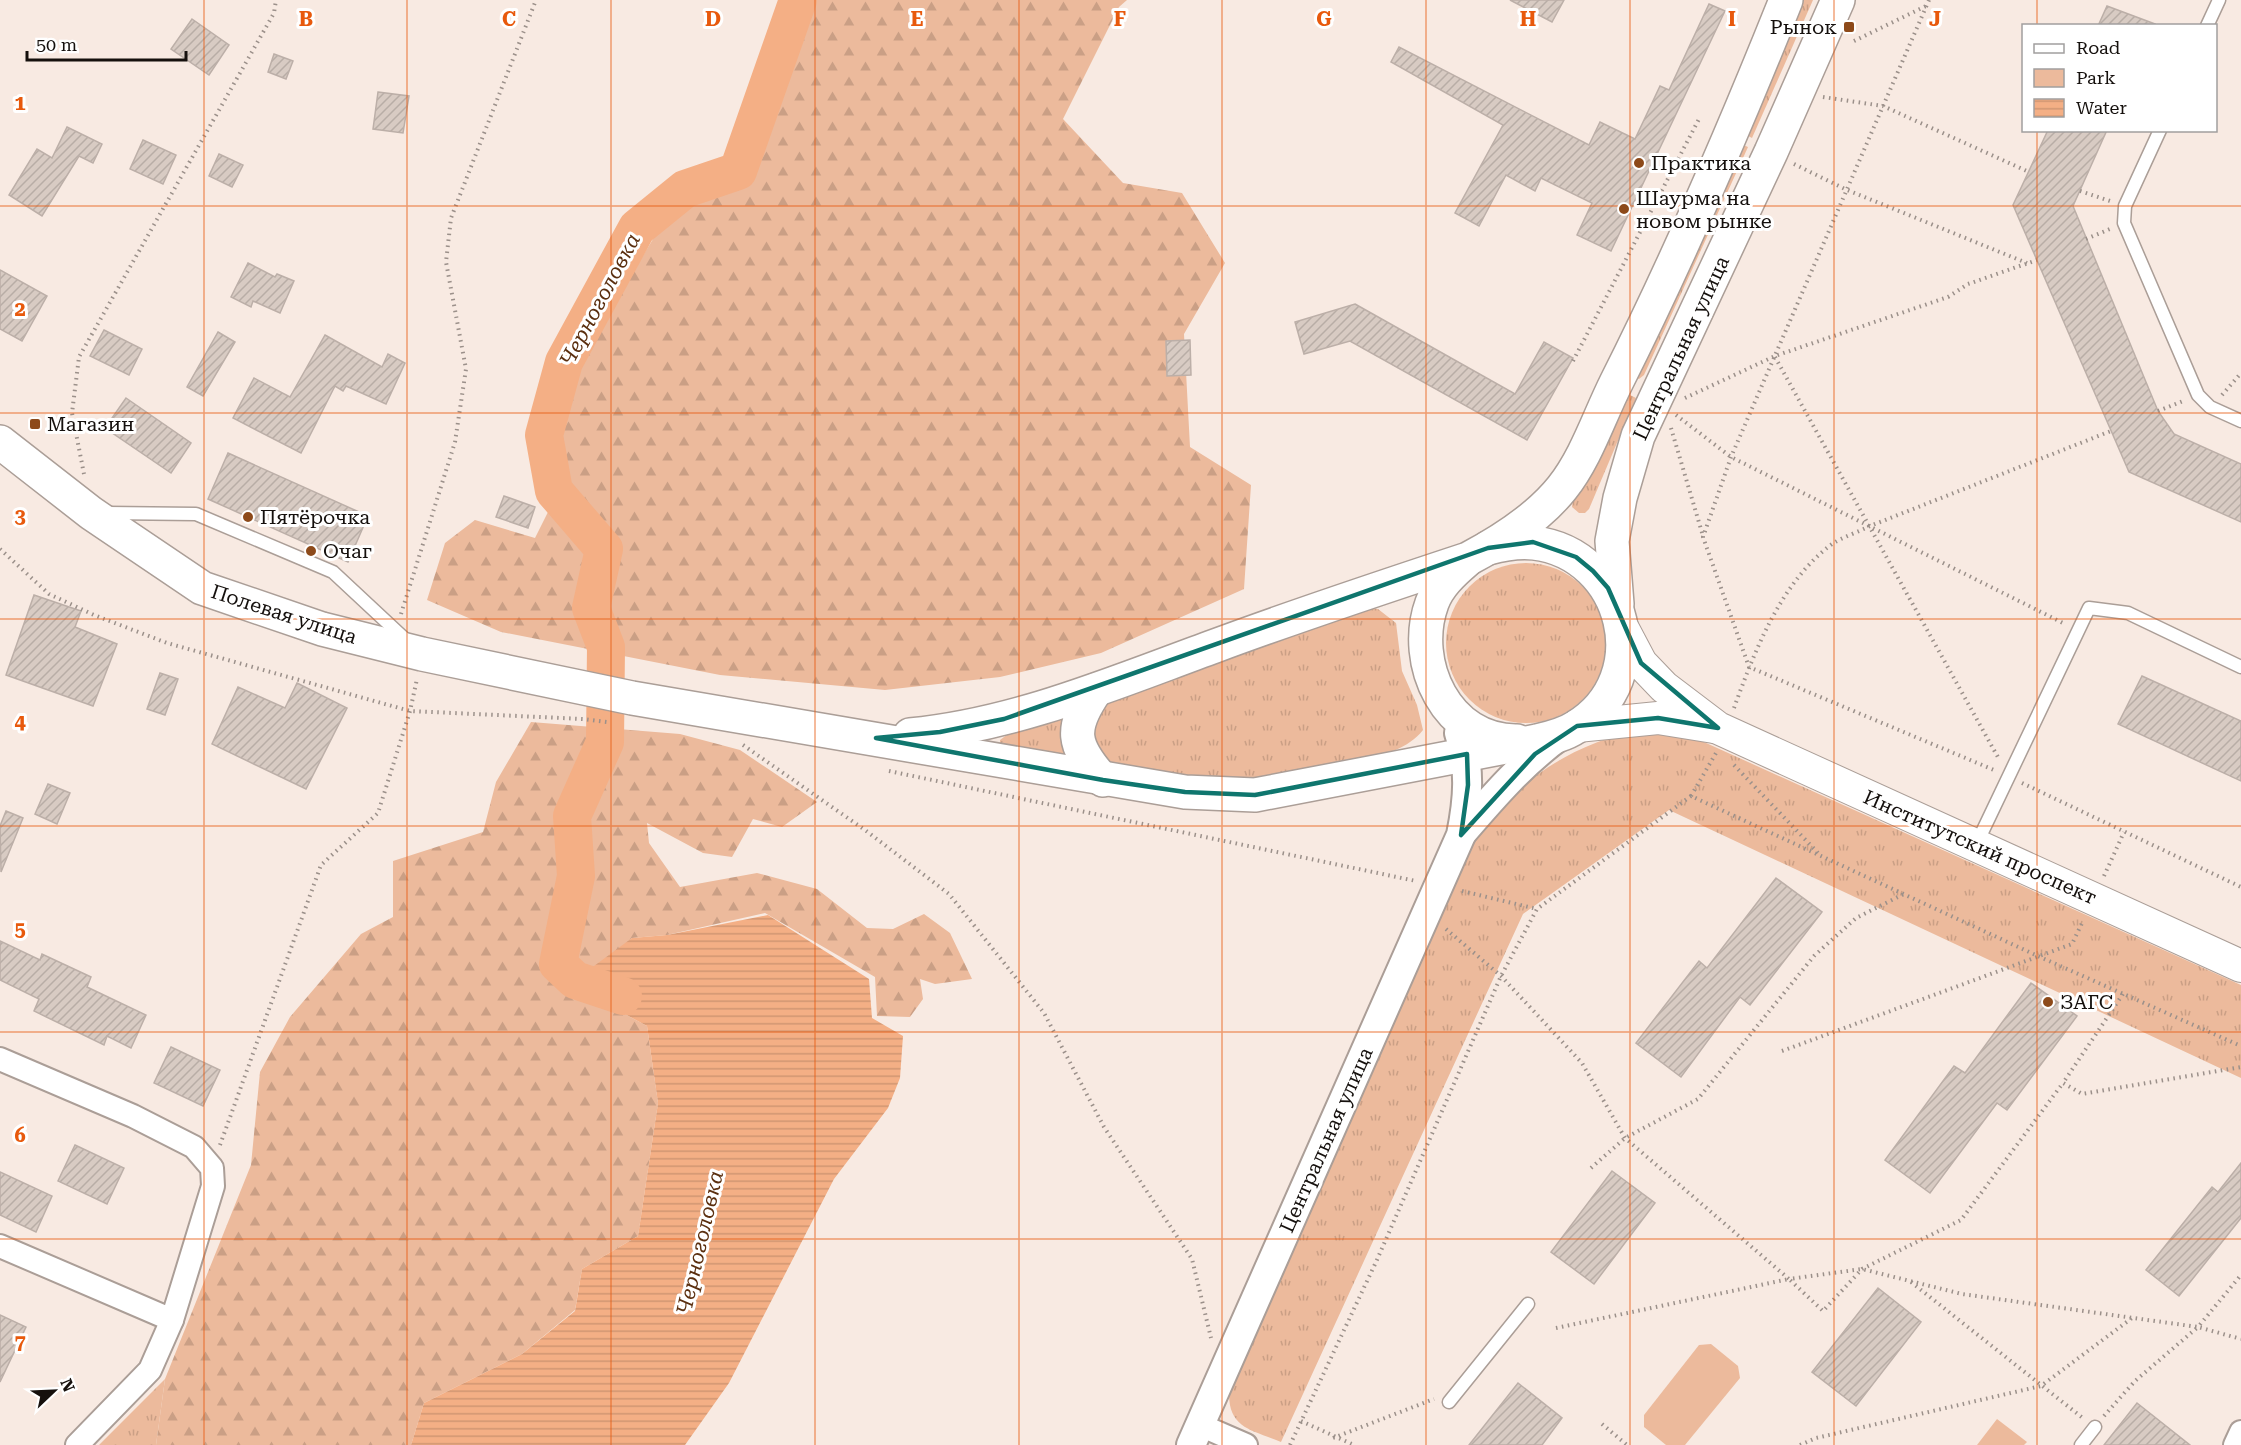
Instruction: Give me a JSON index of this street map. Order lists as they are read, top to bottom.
{
  "streets": {
    "main road": ["Центральная улица", "Полевая улица", "Институтский проспект"]
  },
  "water": ["Черноголовка"],
  "places": {
    "transit": ["Рынок", "Магазин"],
    "other": [
      "Практика",
      "Шаурма на новом рынке",
      "Пятёрочка",
      "Очаг",
      "ЗАГС"
    ]
  },
  "legend": ["Road", "Park", "Water"],
  "scale_bar": "50 m",
  "north": "top right",
  "grid": {
    "columns": [
      "B",
      "C",
      "D",
      "E",
      "F",
      "G",
      "H",
      "I",
      "J"
    ],
    "rows": [
      "1",
      "2",
      "3",
      "4",
      "5",
      "6",
      "7"
    ]
  }
}
